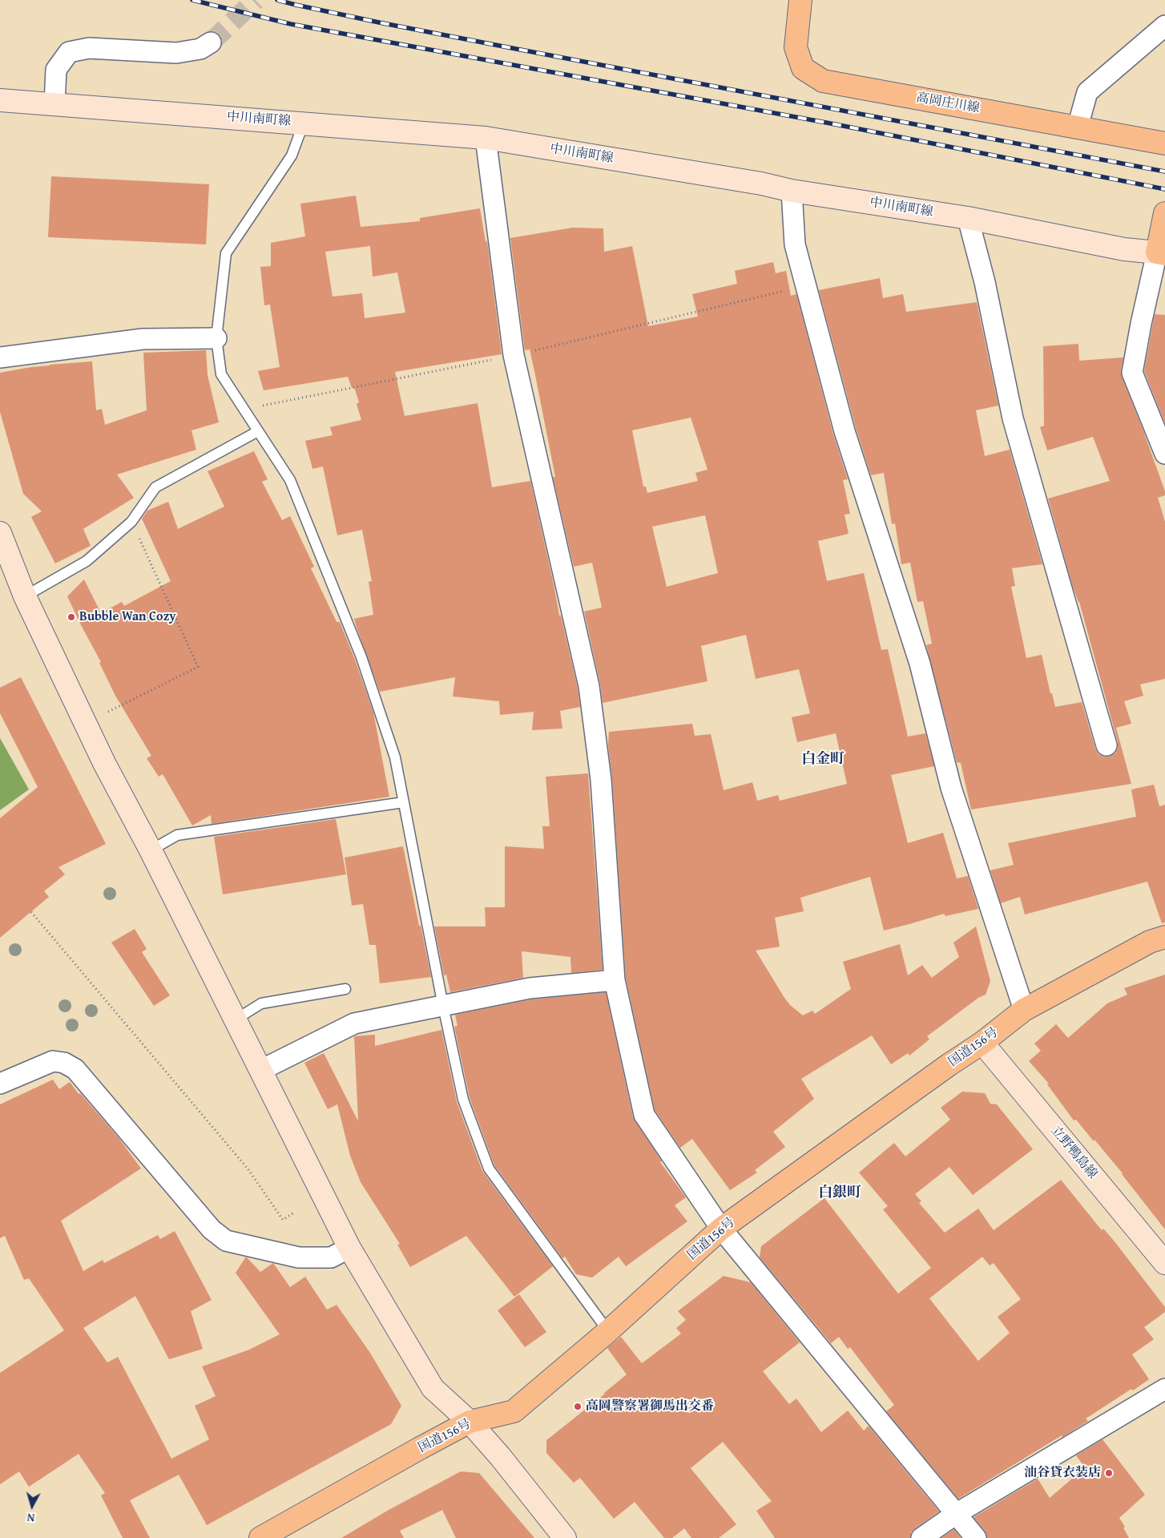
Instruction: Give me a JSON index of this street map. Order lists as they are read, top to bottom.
{
  "streets": {
    "main road": [
      "高岡庄川線",
      "中川南町線",
      "国道156号",
      "立野鴨島線"
    ]
  },
  "crossings": [
    ["国道156号", "立野鴨島線"]
  ],
  "districts": ["白金町", "白銀町"],
  "places": ["Bubble Wan Cozy", "高岡警察署御馬出交番", "油谷貸衣装店"],
  "north": "bottom"
}
